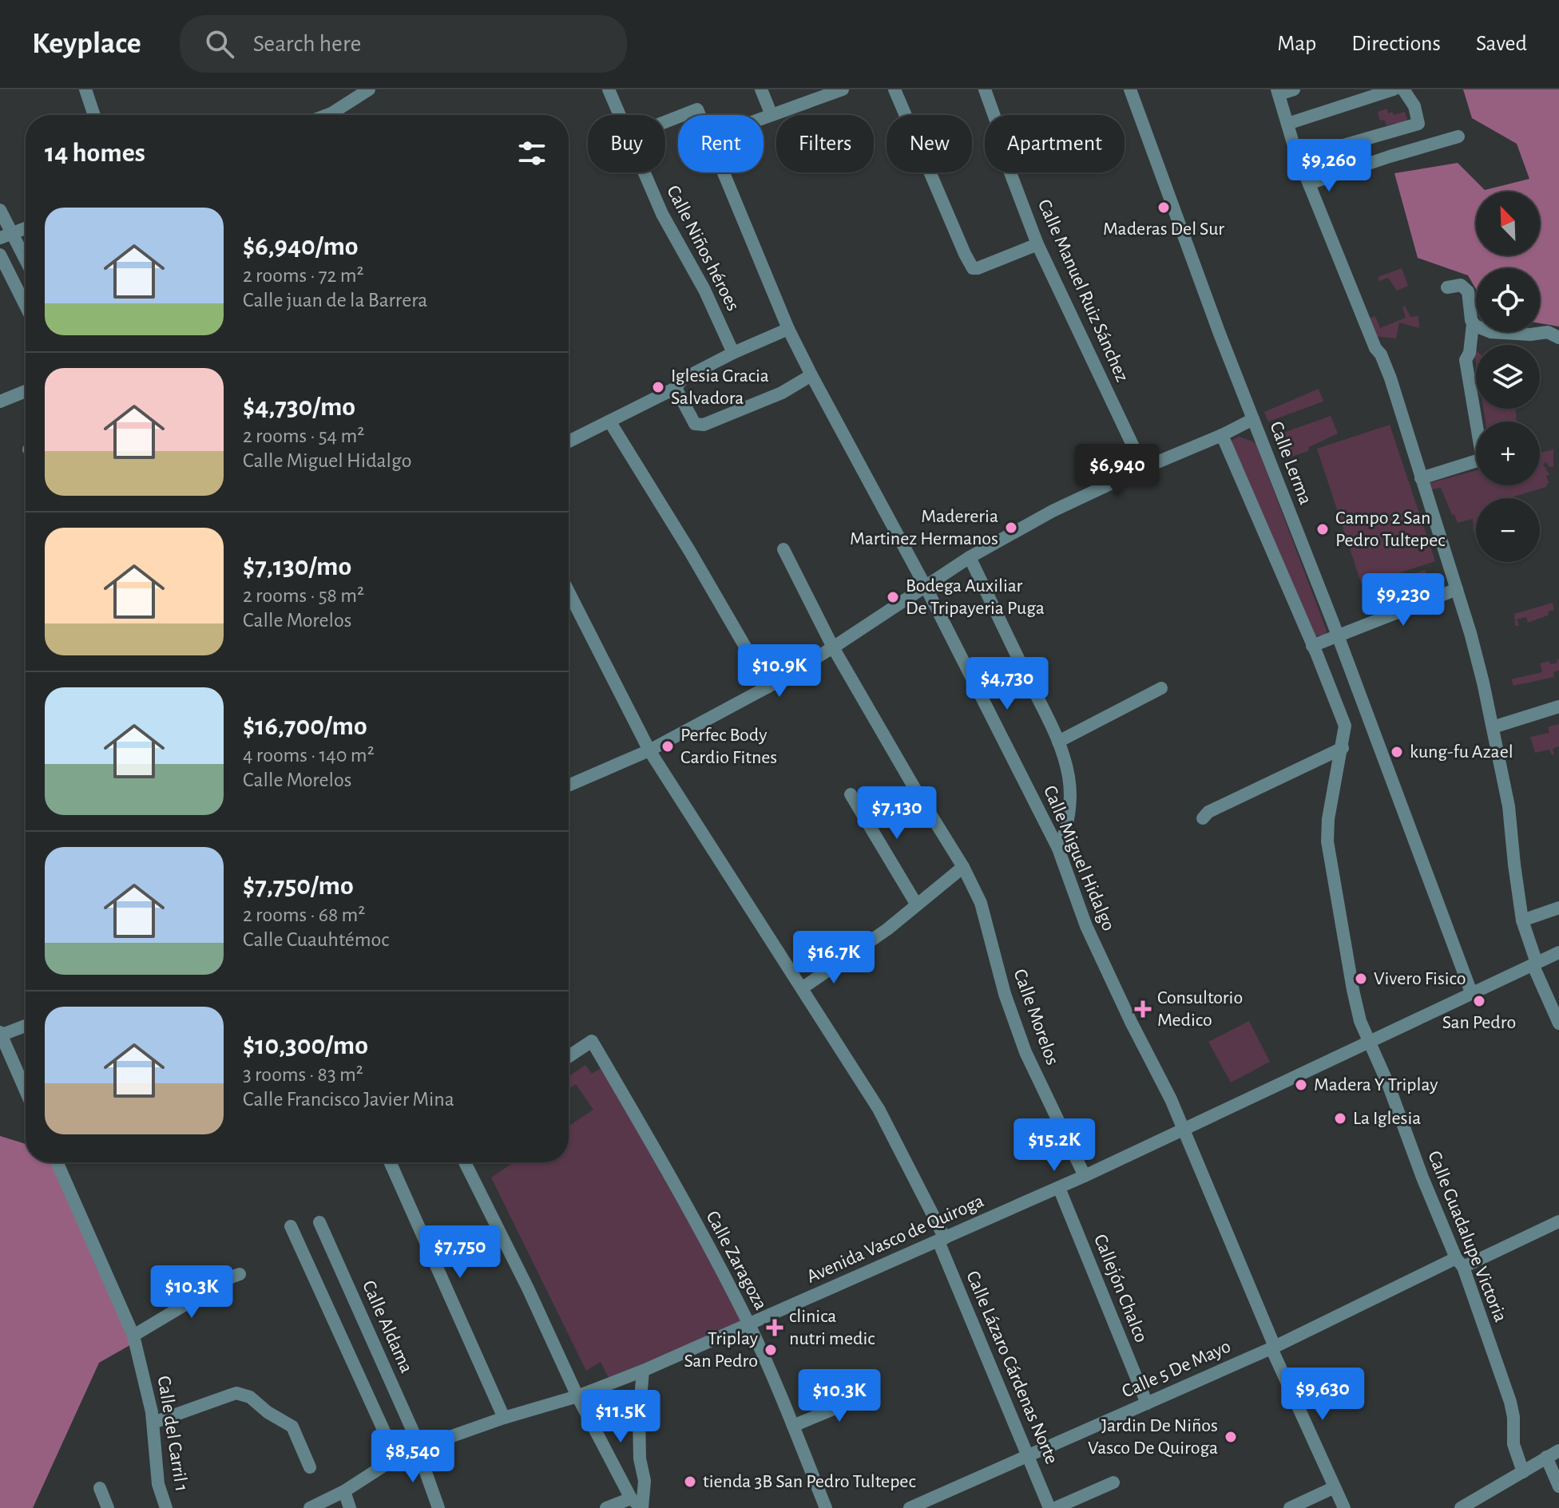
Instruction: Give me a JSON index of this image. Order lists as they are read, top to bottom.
{
  "streets": {
    "street": [
      "Calle Niños héroes",
      "Calle Manuel Ruiz Sánchez",
      "Calle Lerma",
      "Calle Miguel Hidalgo",
      "Calle Morelos",
      "Calle Guadalupe Victoria",
      "Avenida Vasco de Quiroga",
      "Calle Zaragoza",
      "Callejón Chalco",
      "Calle Aldama",
      "Calle Lázaro Cárdenas Norte",
      "Calle 5 De Mayo",
      "Calle del Carril 1"
    ]
  },
  "crossings": [
    ["Calle Lerma", "Avenida Vasco de Quiroga"],
    ["Calle Miguel Hidalgo", "Avenida Vasco de Quiroga"],
    ["Calle Miguel Hidalgo", "Calle 5 De Mayo"],
    ["Calle Morelos", "Avenida Vasco de Quiroga"],
    ["Calle Guadalupe Victoria", "Avenida Vasco de Quiroga"],
    ["Calle Guadalupe Victoria", "Calle 5 De Mayo"],
    ["Avenida Vasco de Quiroga", "Calle Zaragoza"],
    ["Avenida Vasco de Quiroga", "Callejón Chalco"],
    ["Avenida Vasco de Quiroga", "Calle Aldama"],
    ["Avenida Vasco de Quiroga", "Calle Lázaro Cárdenas Norte"],
    ["Callejón Chalco", "Calle 5 De Mayo"],
    ["Calle Lázaro Cárdenas Norte", "Calle 5 De Mayo"]
  ],
  "places": {
    "other": [
      "Maderas Del Sur",
      "Iglesia Gracia Salvadora",
      "Madereria Martinez Hermanos",
      "Campo 2 San Pedro Tultepec",
      "Bodega Auxiliar De Tripayeria Puga",
      "Perfec Body Cardio Fitnes",
      "kung-fu Azael",
      "Vivero Fisico",
      "San Pedro",
      "Madera Y Triplay",
      "La Iglesia",
      "Triplay San Pedro",
      "Jardin De Niños Vasco De Quiroga",
      "tienda 3B San Pedro Tultepec"
    ],
    "health": ["Consultorio Medico", "clinica nutri medic"]
  },
  "north": "top left",
  "page": {
    "header": "Keyplace",
    "search": "Search here",
    "nav": ["Map", "Directions", "Saved"],
    "chip": [
      "Buy",
      "Rent",
      "Filters",
      "New",
      "Apartment"
    ],
    "heading": "14 homes",
    "price": [
      "$9,260",
      "$6,940",
      "$9,230",
      "$10.9K",
      "$4,730",
      "$7,130",
      "$16.7K",
      "$15.2K",
      "$7,750",
      "$10.3K",
      "$9,630",
      "$10.3K",
      "$11.5K",
      "$8,540"
    ],
    "map_buttons": ["+", "−"],
    "list": [
      {
        "name": "$6,940/mo",
        "note": "2 rooms · 72 m² · Calle juan de la Barrera"
      },
      {
        "name": "$4,730/mo",
        "note": "2 rooms · 54 m² · Calle Miguel Hidalgo"
      },
      {
        "name": "$7,130/mo",
        "note": "2 rooms · 58 m² · Calle Morelos"
      },
      {
        "name": "$16,700/mo",
        "note": "4 rooms · 140 m² · Calle Morelos"
      },
      {
        "name": "$7,750/mo",
        "note": "2 rooms · 68 m² · Calle Cuauhtémoc"
      },
      {
        "name": "$10,300/mo",
        "note": "3 rooms · 83 m² · Calle Francisco Javier Mina"
      }
    ]
  }
}
